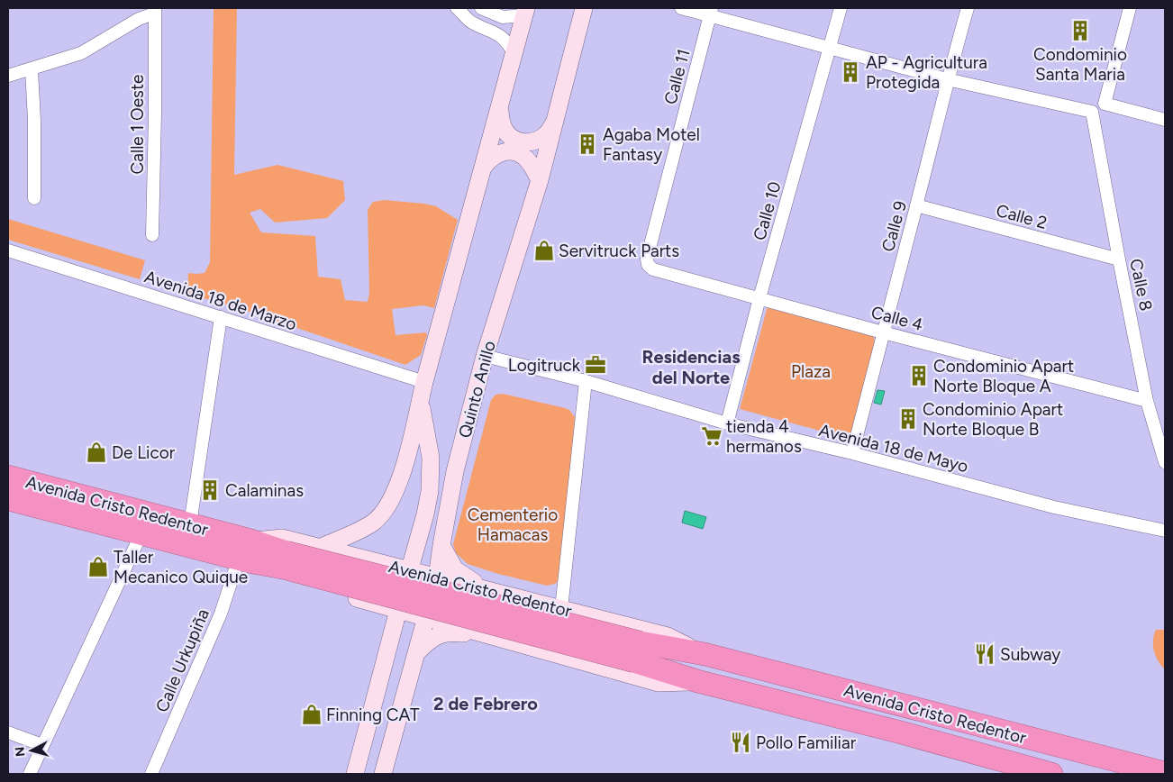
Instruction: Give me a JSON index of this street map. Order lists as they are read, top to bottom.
{
  "streets": {
    "highway": ["Avenida Cristo Redentor"],
    "main road": ["Quinto Anillo"],
    "street": [
      "Calle 11",
      "Calle 1 Oeste",
      "Calle 10",
      "Calle 2",
      "Calle 9",
      "Calle 8",
      "Avenida 18 de Marzo",
      "Calle 4",
      "Avenida 18 de Mayo",
      "Calle Urkupiña"
    ]
  },
  "crossings": [
    ["Calle 11", "Calle 4"],
    ["Calle 10", "Calle 4"],
    ["Calle 10", "Avenida 18 de Mayo"],
    ["Calle 2", "Calle 9"],
    ["Calle 2", "Calle 8"],
    ["Calle 9", "Calle 4"],
    ["Calle 9", "Avenida 18 de Mayo"],
    ["Calle 8", "Calle 4"],
    ["Quinto Anillo", "Avenida 18 de Mayo"],
    ["Quinto Anillo", "Avenida Cristo Redentor"],
    ["Avenida Cristo Redentor", "Calle Urkupiña"]
  ],
  "districts": ["Residencias del Norte", "2 de Febrero"],
  "parks": ["Plaza", "Cementerio Hamacas"],
  "places": {
    "building": [
      "Condominio Santa Maria",
      "AP - Agricultura Protegida",
      "Agaba Motel Fantasy",
      "Condominio Apart Norte Bloque A",
      "Condominio Apart Norte Bloque B",
      "Calaminas"
    ],
    "shop": [
      "Servitruck Parts",
      "De Licor",
      "Taller Mecanico Quique",
      "Finning CAT"
    ],
    "office": ["Logitruck"],
    "supermarket": ["tienda 4 hermanos"],
    "restaurant": ["Subway", "Pollo Familiar"]
  },
  "north": "left"
}
